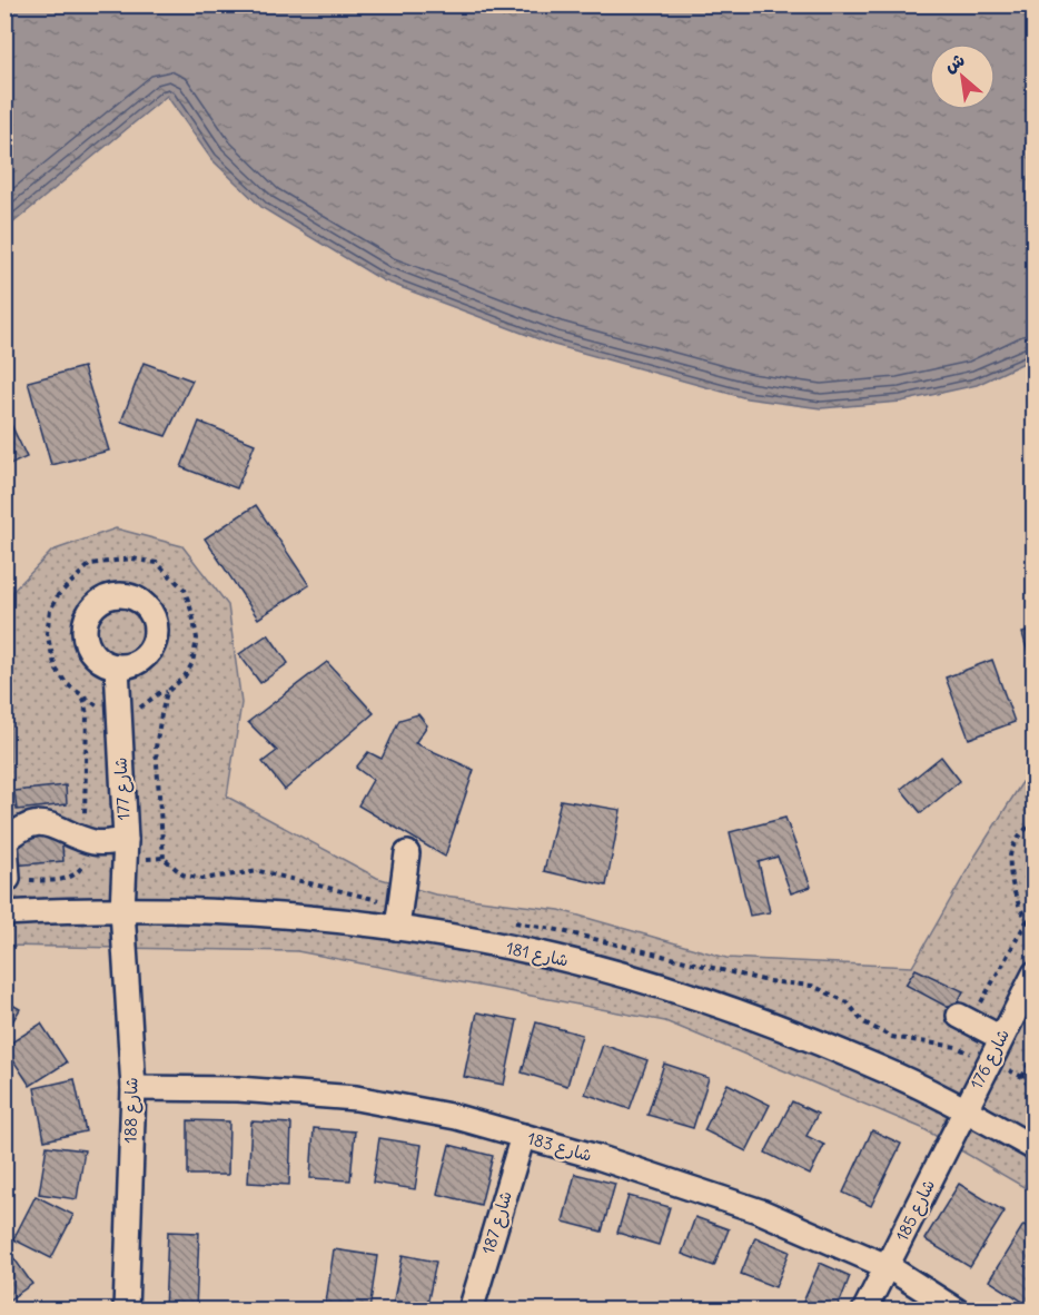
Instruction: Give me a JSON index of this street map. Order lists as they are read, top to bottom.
{
  "streets": {
    "street": [
      "شارع 177",
      "شارع 181",
      "شارع 176",
      "شارع 188",
      "شارع 183",
      "شارع 185",
      "شارع 187"
    ]
  },
  "crossings": [
    ["شارع 177", "شارع 181"],
    ["شارع 177", "شارع 188"],
    ["شارع 181", "شارع 176"],
    ["شارع 181", "شارع 188"],
    ["شارع 181", "شارع 185"],
    ["شارع 176", "شارع 185"],
    ["شارع 188", "شارع 183"],
    ["شارع 183", "شارع 185"],
    ["شارع 183", "شارع 187"]
  ],
  "north": "top left"
}
